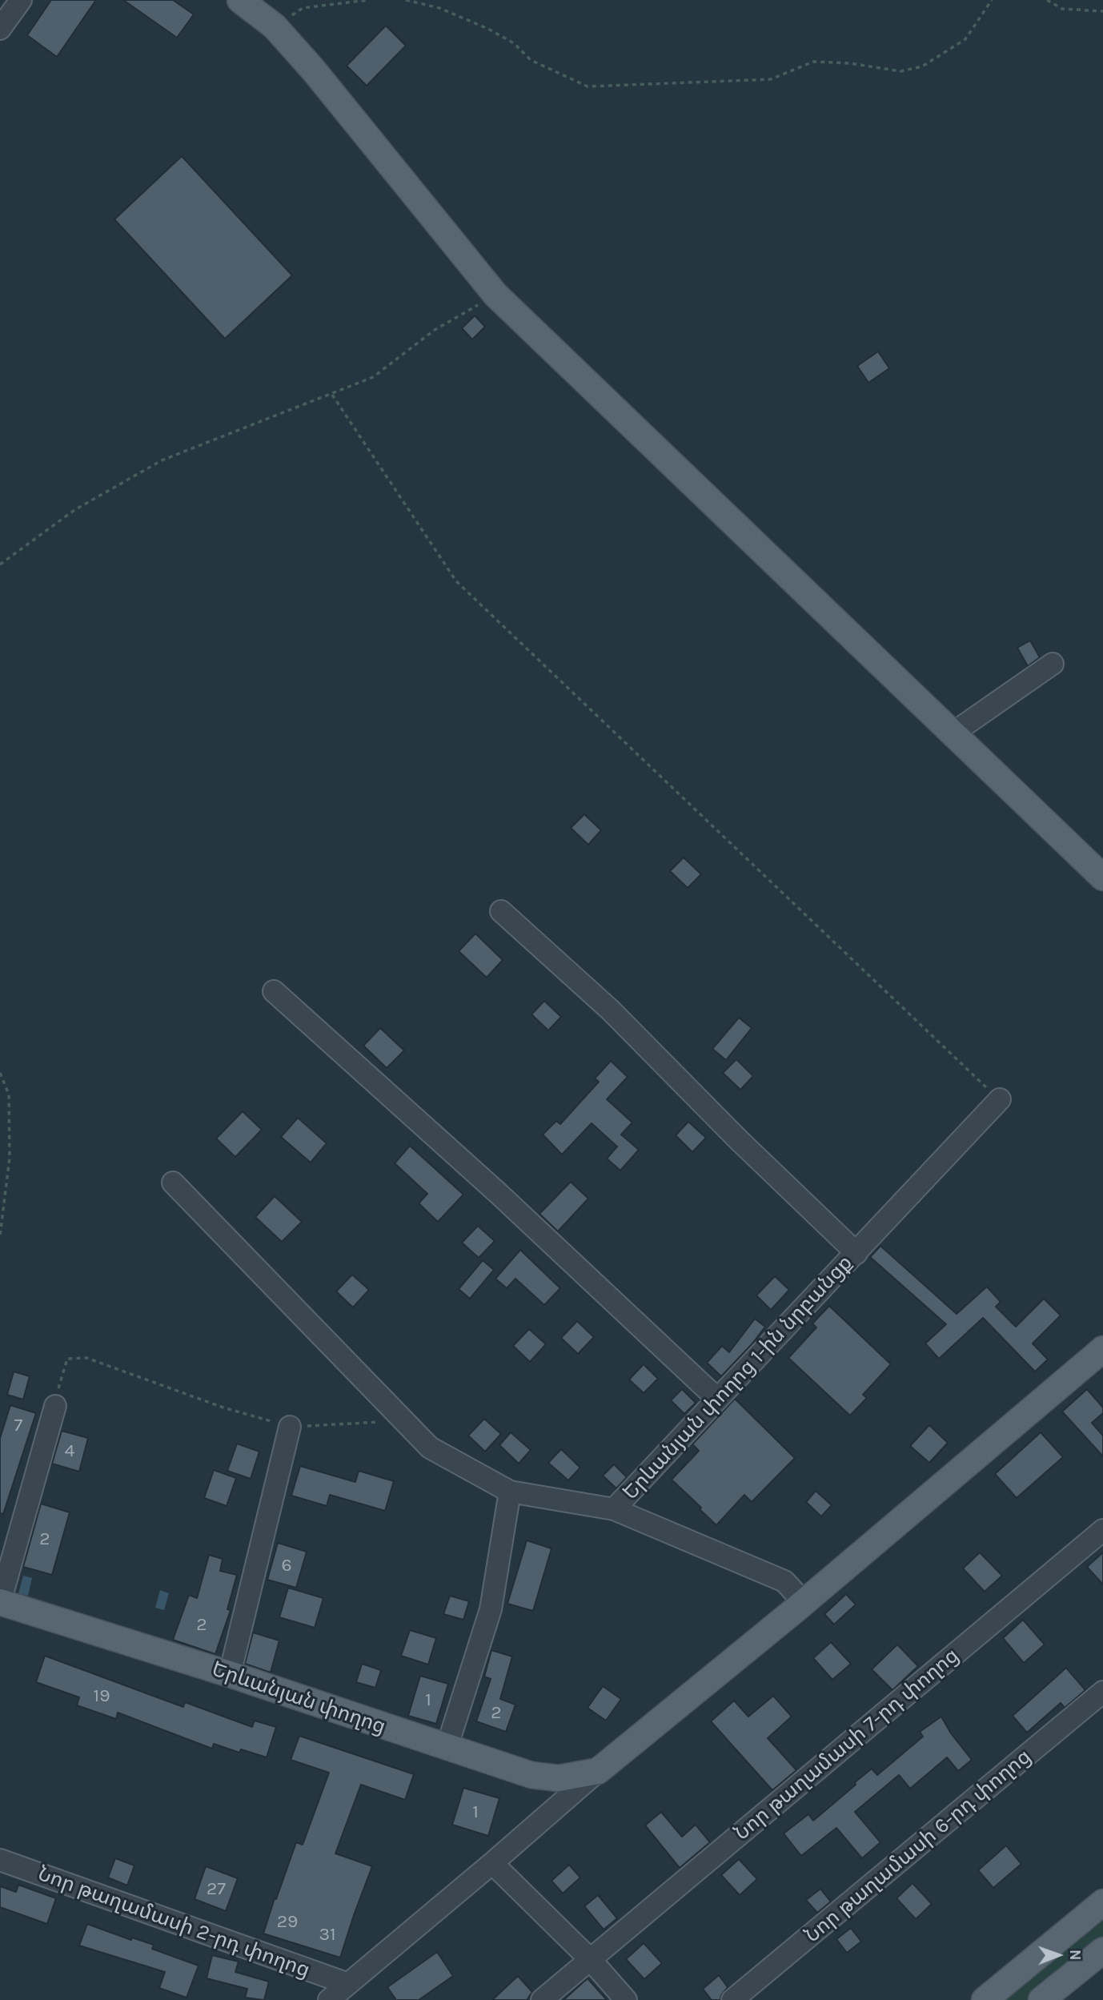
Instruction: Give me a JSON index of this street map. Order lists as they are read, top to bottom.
{
  "streets": {
    "main road": ["Երևանյան փողոց"],
    "street": [
      "Երևանյան փողոց 1-ին նրբանցք",
      "Նոր թաղամասի 7-րդ փողոց",
      "Նոր թաղամասի 6-րդ փողոց",
      "Նոր թաղամասի 2-րդ փողոց"
    ]
  },
  "house_numbers": [
    "7",
    "4",
    "2",
    "6",
    "2",
    "19",
    "1",
    "2",
    "1",
    "27",
    "29",
    "31"
  ],
  "north": "right"
}
